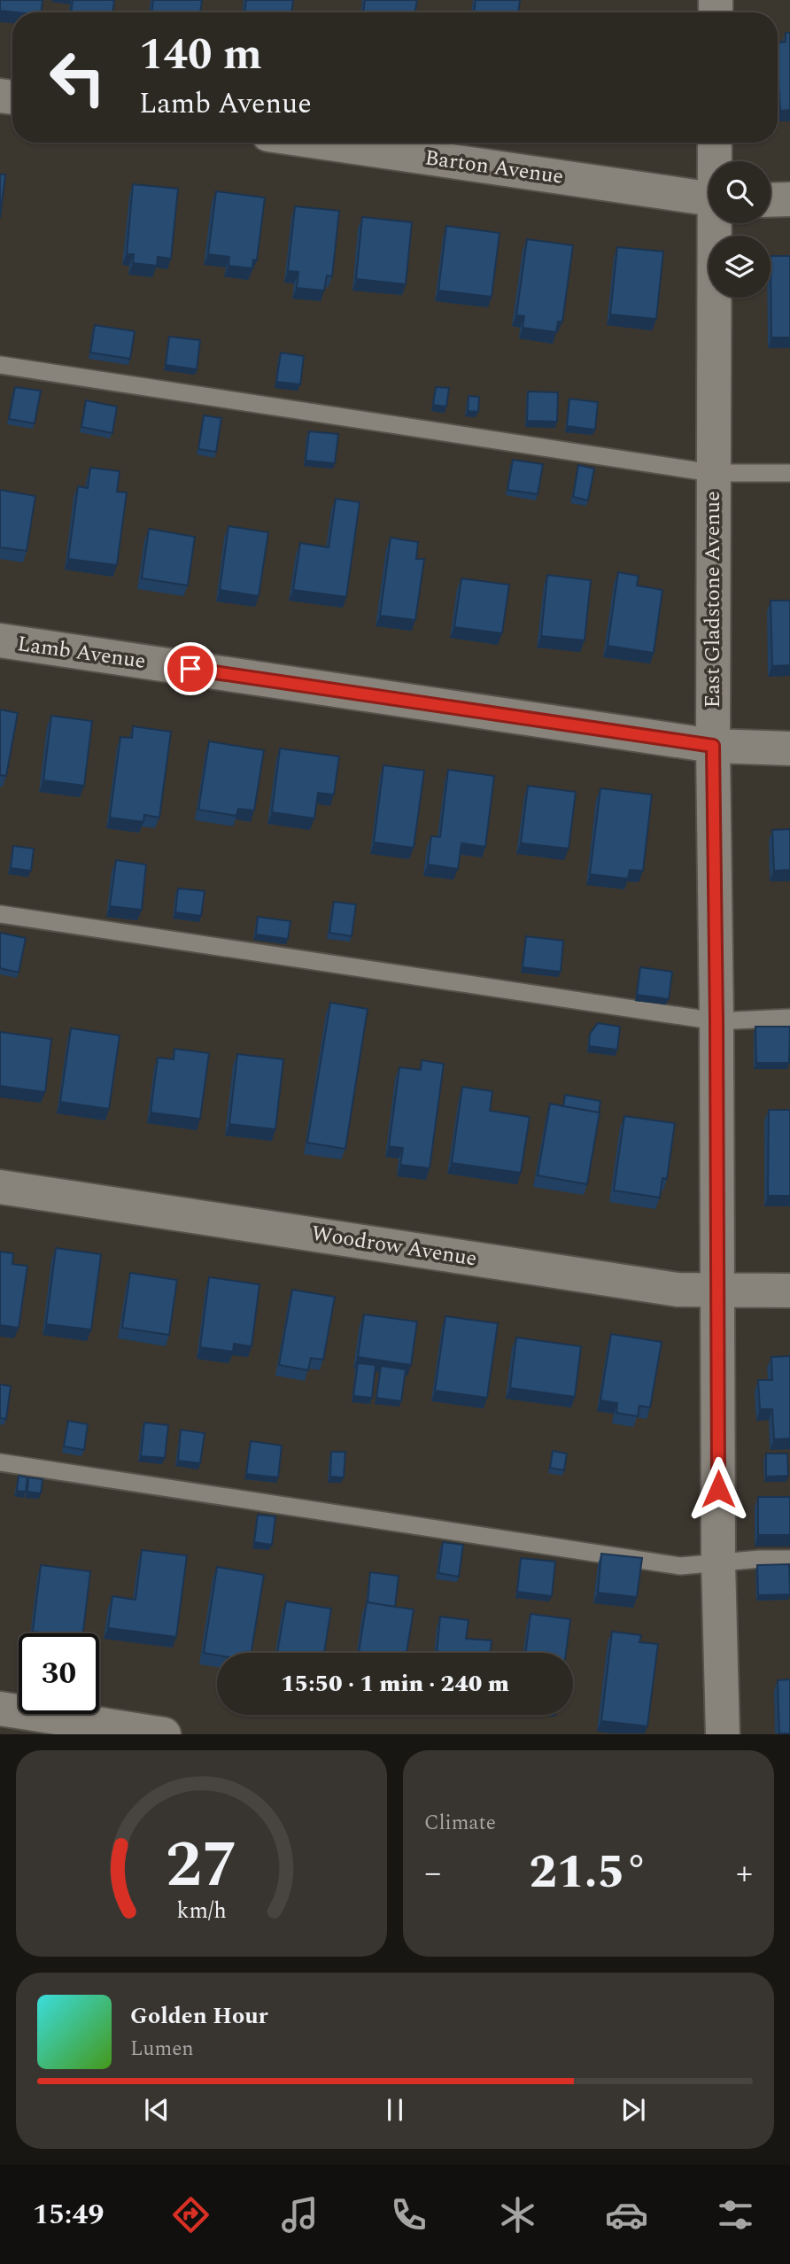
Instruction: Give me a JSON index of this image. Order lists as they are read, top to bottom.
{
  "streets": {
    "street": [
      "Barton Avenue",
      "East Gladstone Avenue",
      "Lamb Avenue",
      "Woodrow Avenue"
    ]
  },
  "crossings": [
    ["East Gladstone Avenue", "Lamb Avenue"],
    ["East Gladstone Avenue", "Woodrow Avenue"]
  ],
  "page": {
    "turn": ["140 m", "Lamb Avenue"],
    "limit": "30",
    "trip": "15:50 · 1 min · 240 m",
    "tile": "Climate",
    "heat": ["−", "21.5°", "+"],
    "song": ["Golden Hour", "Lumen"],
    "tabs": "15:49",
    "gauge": ["27", "km/h"]
  }
}
